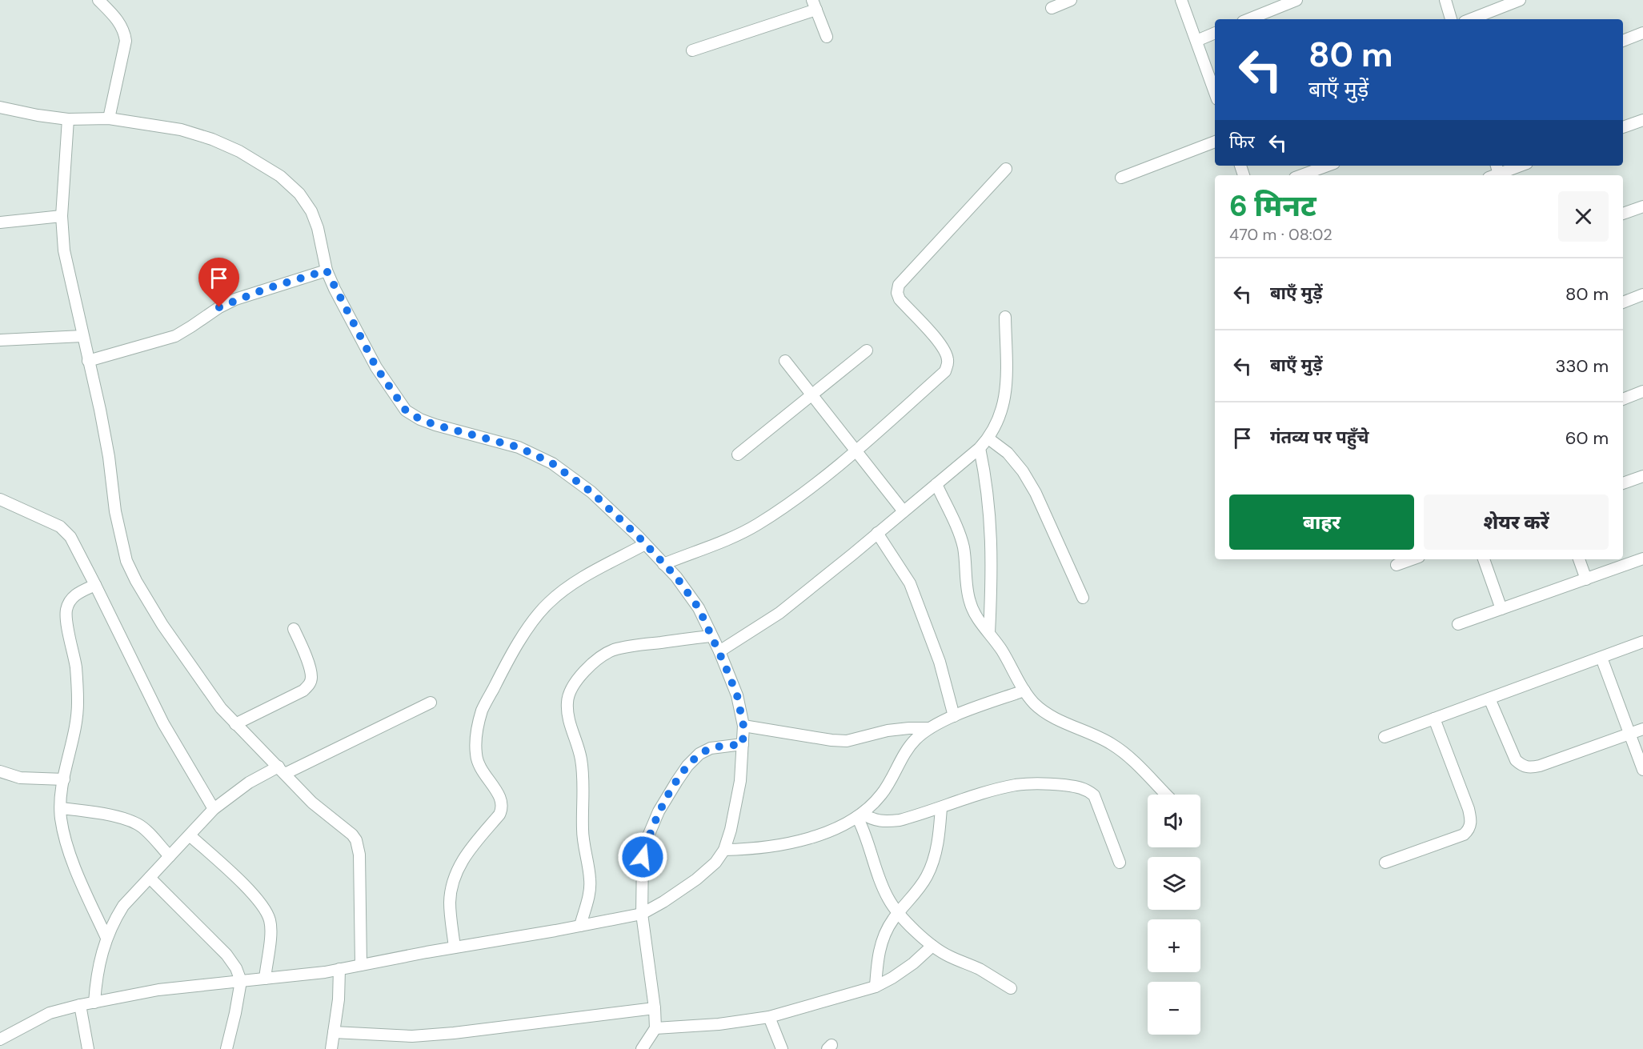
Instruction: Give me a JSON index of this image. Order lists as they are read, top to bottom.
{
  "page": {
    "turn": ["80 m", "बाएँ मुड़ें"],
    "then": "फिर",
    "heading": ["6 मिनट", "470 m · 08:02"],
    "list": [
      {
        "name": "बाएँ मुड़ें",
        "value": "80 m"
      },
      {
        "name": "बाएँ मुड़ें",
        "value": "330 m"
      },
      {
        "name": "गंतव्य पर पहुँचे",
        "value": "60 m"
      }
    ],
    "buttons": ["बाहर", "शेयर करें"],
    "map_buttons": ["+", "−"]
  }
}
